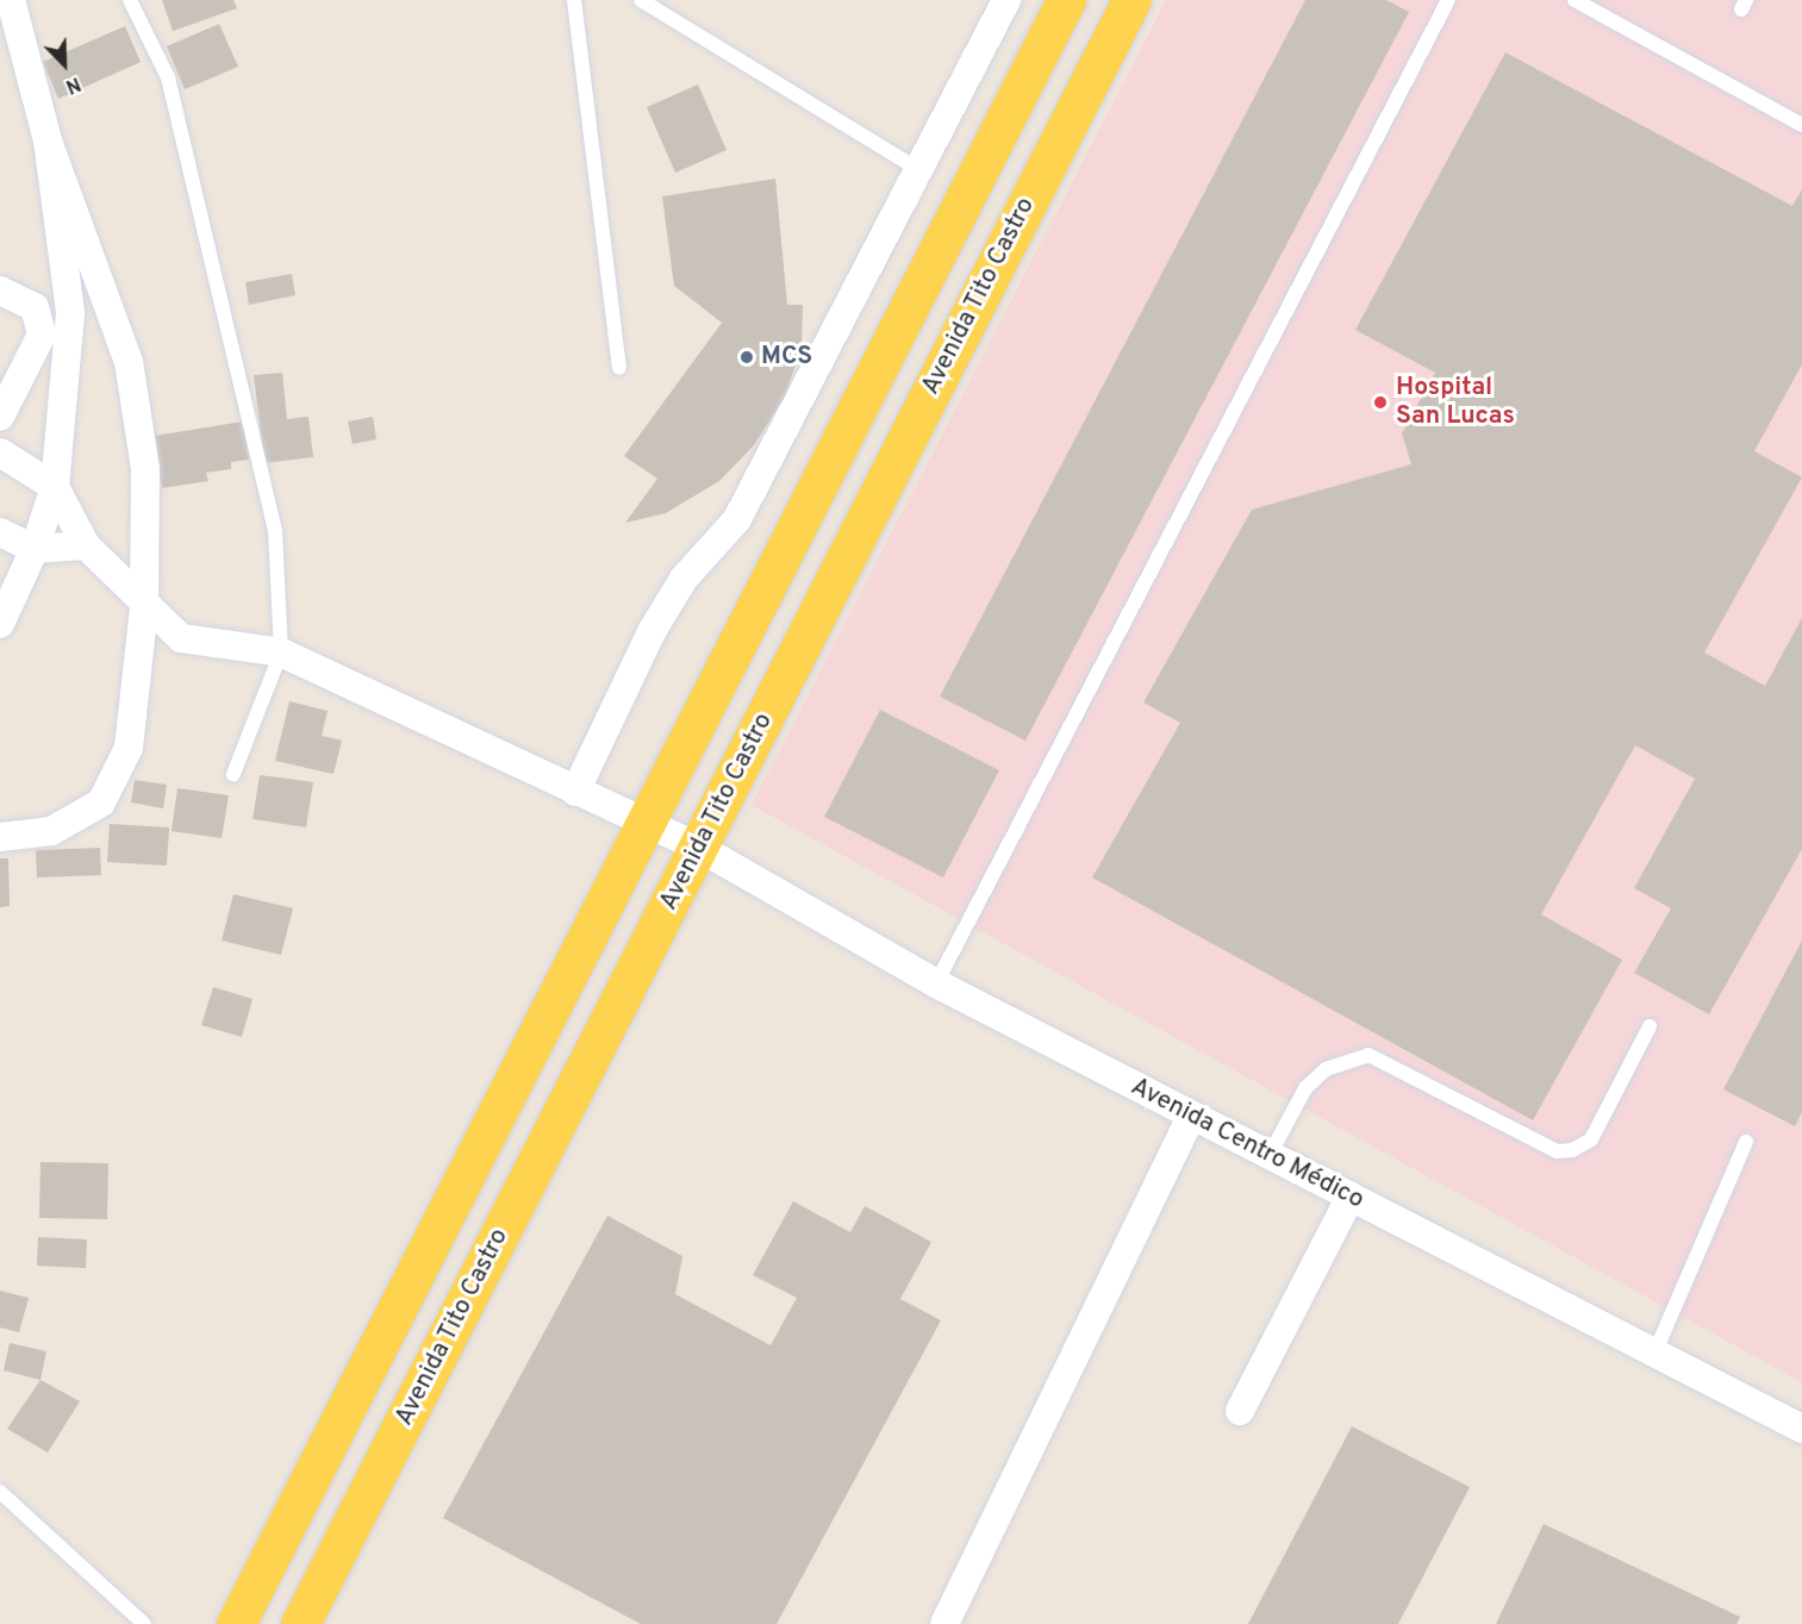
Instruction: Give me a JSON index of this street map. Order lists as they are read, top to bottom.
{
  "streets": {
    "main road": ["Avenida Tito Castro"],
    "street": ["Avenida Centro Médico"]
  },
  "crossings": [
    ["Avenida Tito Castro", "Avenida Centro Médico"]
  ],
  "places": ["MCS", "Hospital San Lucas"],
  "north": "bottom right"
}
